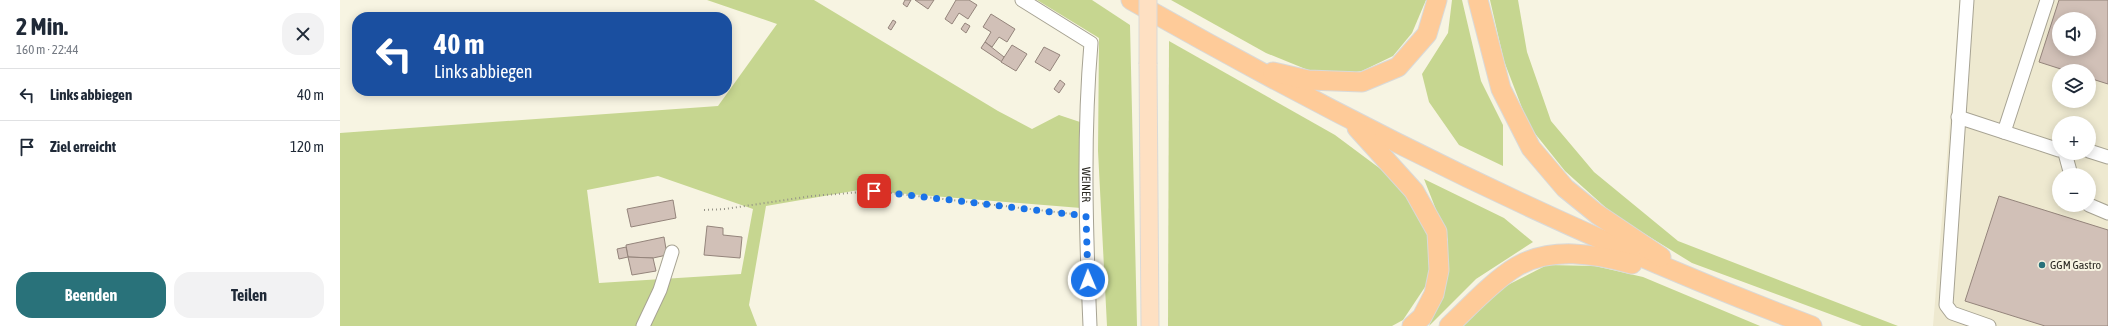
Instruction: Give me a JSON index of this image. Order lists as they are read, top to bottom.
{
  "streets": {
    "street": ["WEINER"]
  },
  "places": ["GGM Gastro"],
  "page": {
    "heading": ["2 Min.", "160 m · 22:44"],
    "map_buttons": ["+", "−"],
    "turn": ["40 m", "Links abbiegen"],
    "list": [
      {
        "name": "Links abbiegen",
        "value": "40 m"
      },
      {
        "name": "Ziel erreicht",
        "value": "120 m"
      }
    ],
    "buttons": ["Beenden", "Teilen"]
  }
}
